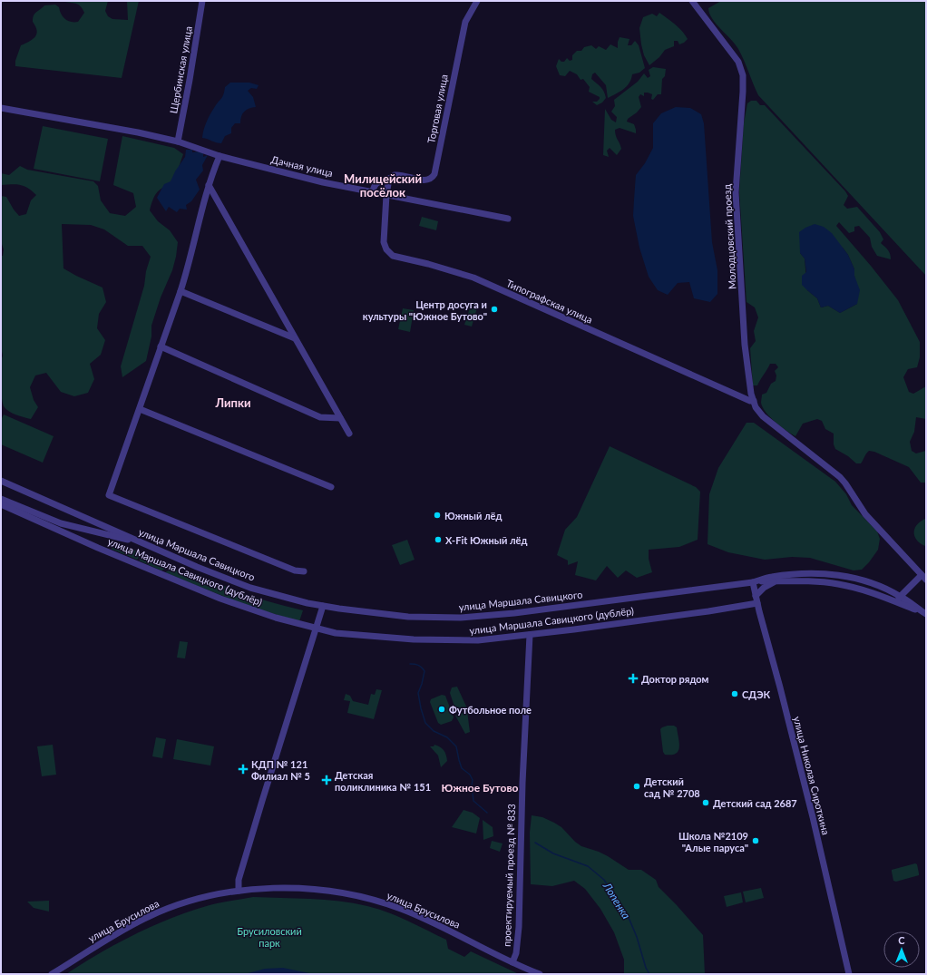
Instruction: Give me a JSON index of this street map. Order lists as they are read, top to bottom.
{
  "streets": {
    "street": [
      "Щербинская улица",
      "Торговая улица",
      "Дачная улица",
      "Молодцовский проезд",
      "Типографская улица",
      "улица Маршала Савицкого",
      "улица Маршала Савицкого (дублёр)",
      "улица Николая Сироткина",
      "проектируемый проезд № 833",
      "улица Брусилова"
    ]
  },
  "crossings": [
    ["Щербинская улица", "Дачная улица"],
    ["Торговая улица", "Дачная улица"],
    ["Дачная улица", "Типографская улица"],
    ["Молодцовский проезд", "Типографская улица"],
    ["улица Маршала Савицкого", "улица Николая Сироткина"],
    ["улица Маршала Савицкого (дублёр)", "улица Николая Сироткина"],
    ["улица Маршала Савицкого (дублёр)", "проектируемый проезд № 833"],
    ["проектируемый проезд № 833", "улица Брусилова"]
  ],
  "districts": ["Милицейский посёлок", "Липки", "Южное Бутово"],
  "water": ["Лопенка"],
  "parks": ["Брусиловский парк"],
  "places": {
    "other": [
      "Центр досуга и культуры \"Южное Бутово\"",
      "Южный лёд",
      "X-Fit Южный лёд",
      "СДЭК",
      "Футбольное поле",
      "Детский сад № 2708",
      "Детский сад 2687",
      "Школа №2109 \"Алые паруса\""
    ],
    "health": ["Доктор рядом", "КДП № 121 Филиал № 5", "Детская поликлиника № 151"]
  },
  "north": "top"
}
